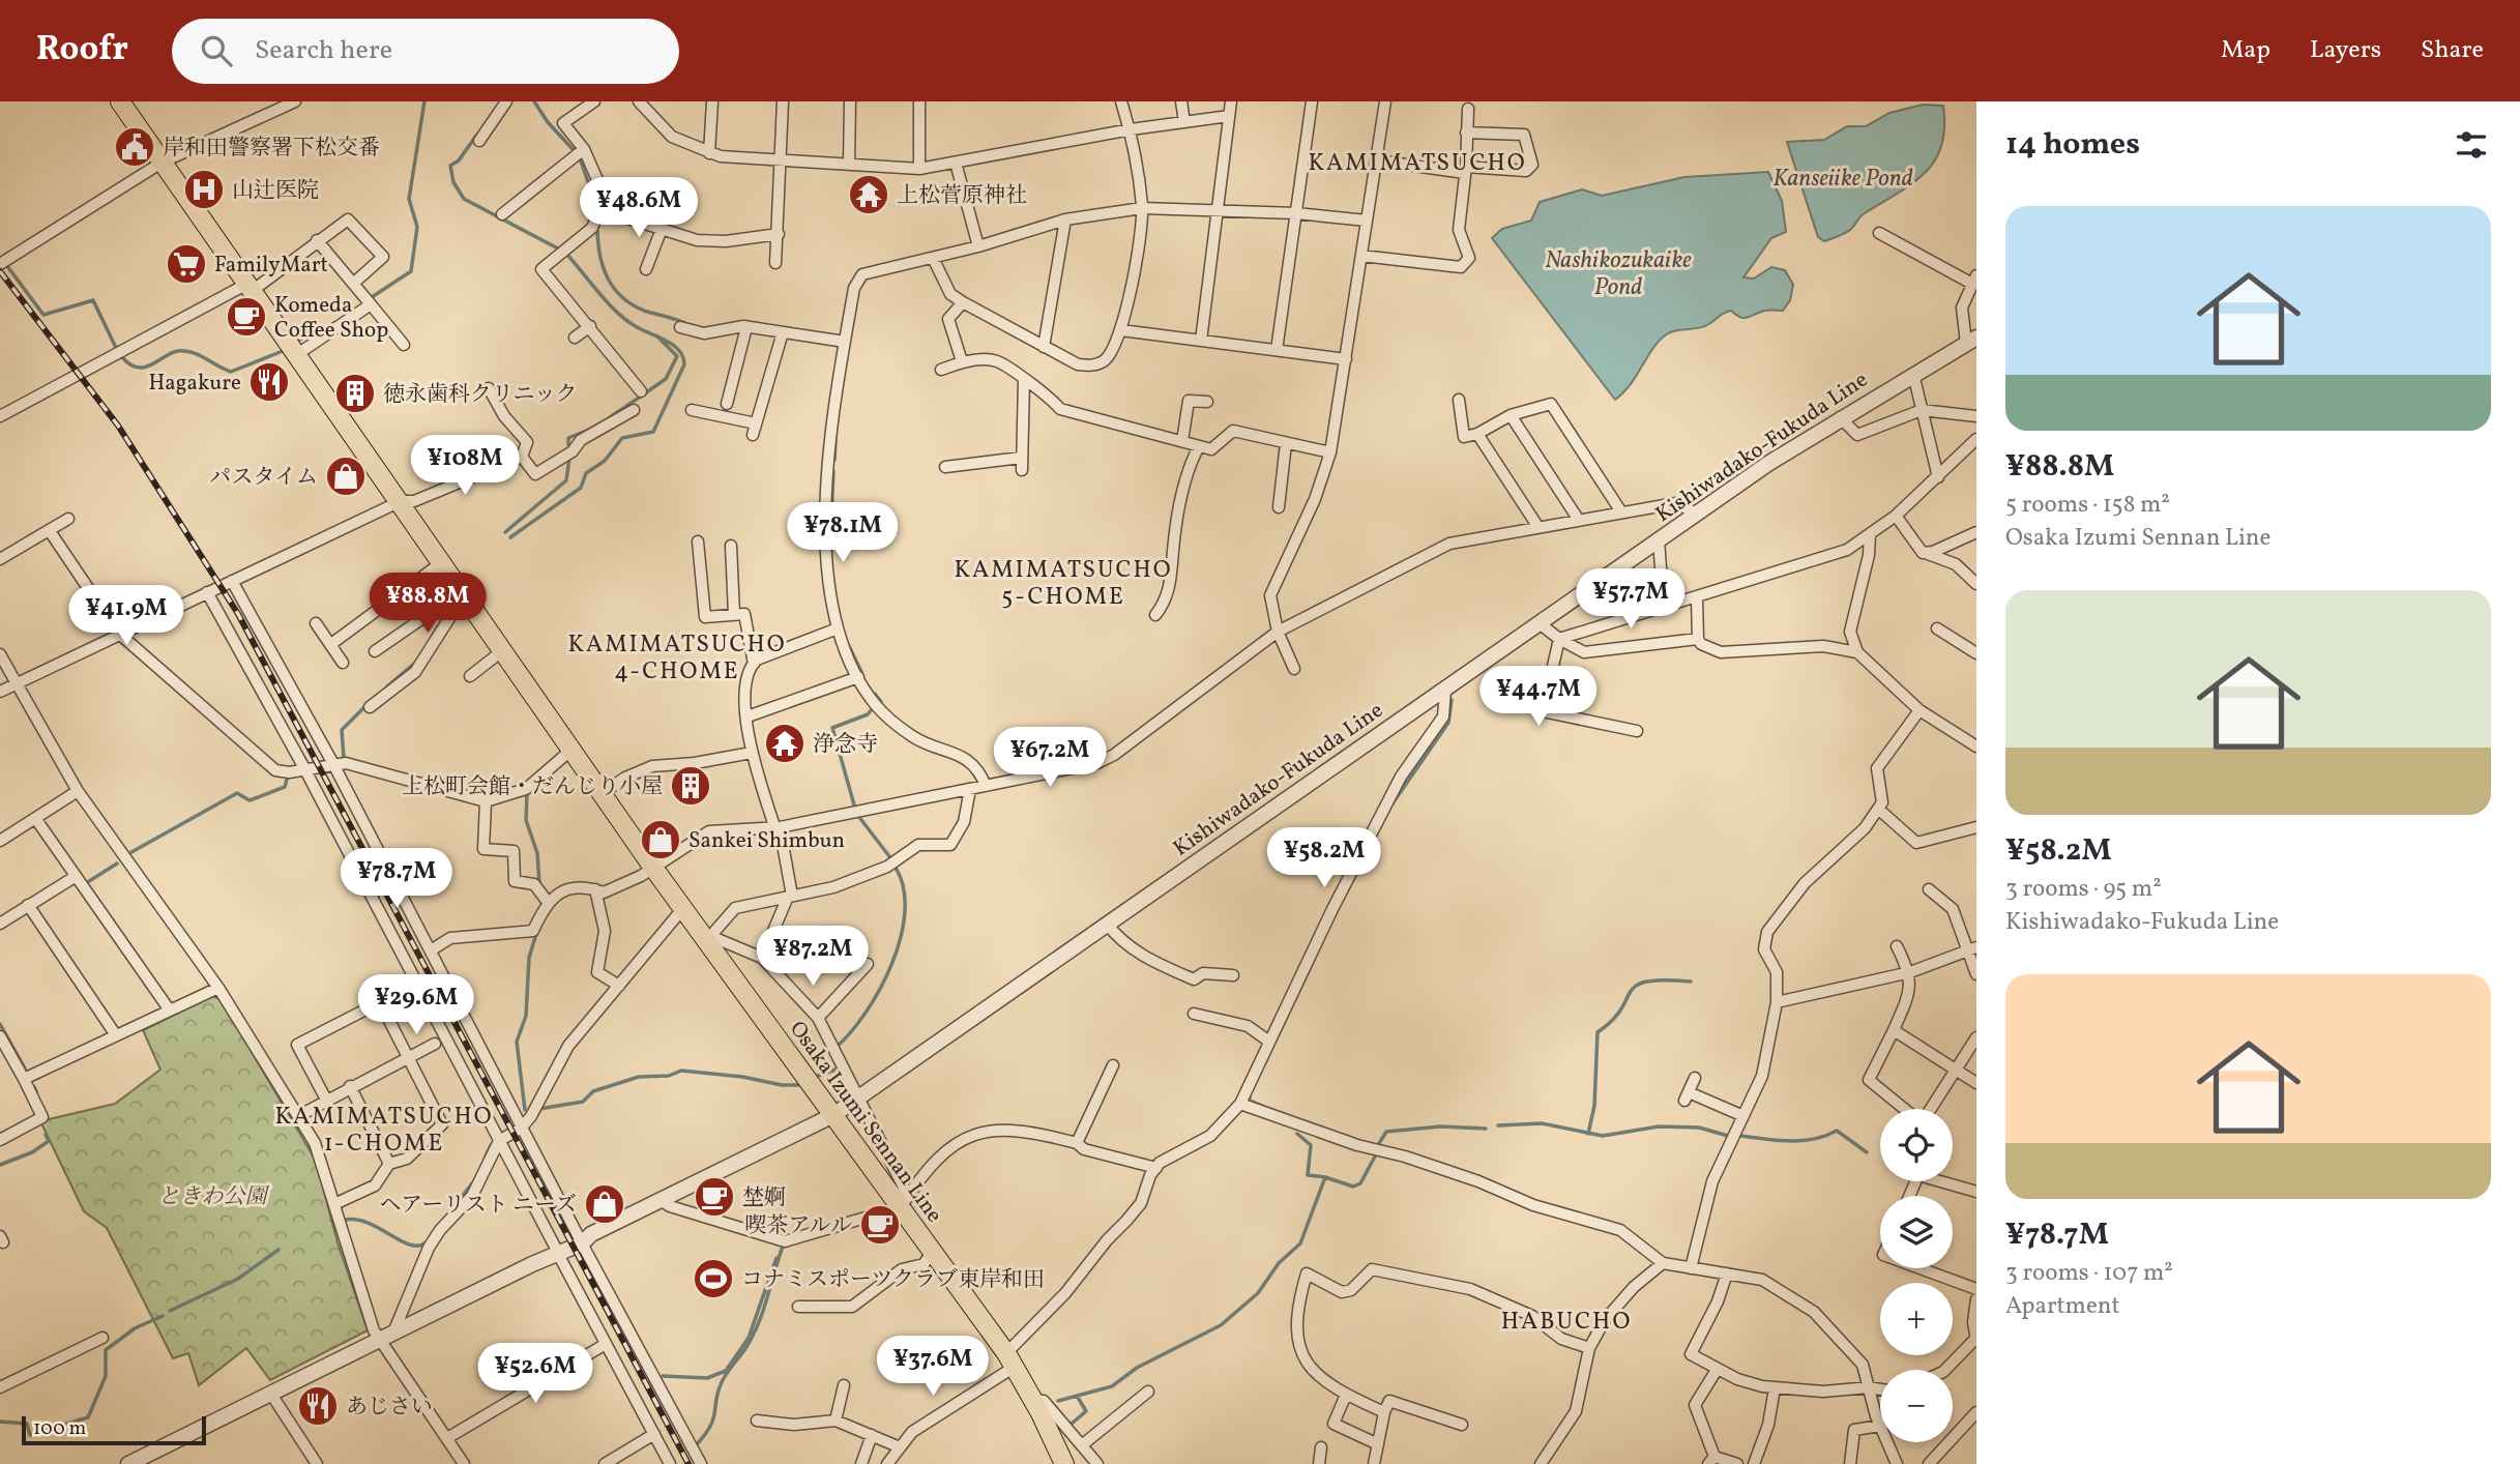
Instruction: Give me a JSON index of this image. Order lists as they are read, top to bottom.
{
  "streets": {
    "main road": ["Osaka Izumi Sennan Line"],
    "street": ["Kishiwadako-Fukuda Line"]
  },
  "crossings": [
    ["Kishiwadako-Fukuda Line", "Osaka Izumi Sennan Line"]
  ],
  "districts": [
    "KAMIMATSUCHO",
    "KAMIMATSUCHO 5-CHOME",
    "KAMIMATSUCHO 4-CHOME",
    "KAMIMATSUCHO 1-CHOME",
    "HABUCHO"
  ],
  "water": ["Kanseiike Pond", "Nashikozukaike Pond"],
  "parks": ["ときわ公園"],
  "places": {
    "public building": ["岸和田警察署下松交番"],
    "hospital": ["山辻医院"],
    "temple": ["上松菅原神社", "浄念寺"],
    "supermarket": ["FamilyMart"],
    "cafe": ["Komeda Coffee Shop", "埜婀", "喫茶アルル"],
    "restaurant": ["Hagakure", "あじさい"],
    "building": ["徳永歯科クリニック", "上松町会館・だんじり小屋"],
    "shop": ["パスタイム", "Sankei Shimbun", "ヘアーリスト ニーズ"],
    "sports": ["コナミスポーツクラブ東岸和田"]
  },
  "scale_bar": "100 m",
  "page": {
    "header": "Roofr",
    "search": "Search here",
    "nav": ["Map", "Layers", "Share"],
    "heading": "14 homes",
    "price": [
      "¥48.6M",
      "¥108M",
      "¥78.1M",
      "¥57.7M",
      "¥88.8M",
      "¥41.9M",
      "¥44.7M",
      "¥67.2M",
      "¥58.2M",
      "¥78.7M",
      "¥87.2M",
      "¥29.6M",
      "¥37.6M",
      "¥52.6M"
    ],
    "list": [
      {
        "name": "¥88.8M",
        "note": "5 rooms · 158 m² · Osaka Izumi Sennan Line"
      },
      {
        "name": "¥58.2M",
        "note": "3 rooms · 95 m² · Kishiwadako-Fukuda Line"
      },
      {
        "name": "¥78.7M",
        "note": "3 rooms · 107 m² · Apartment"
      }
    ],
    "map_buttons": ["+", "−"],
    "scale": "100 m"
  }
}
